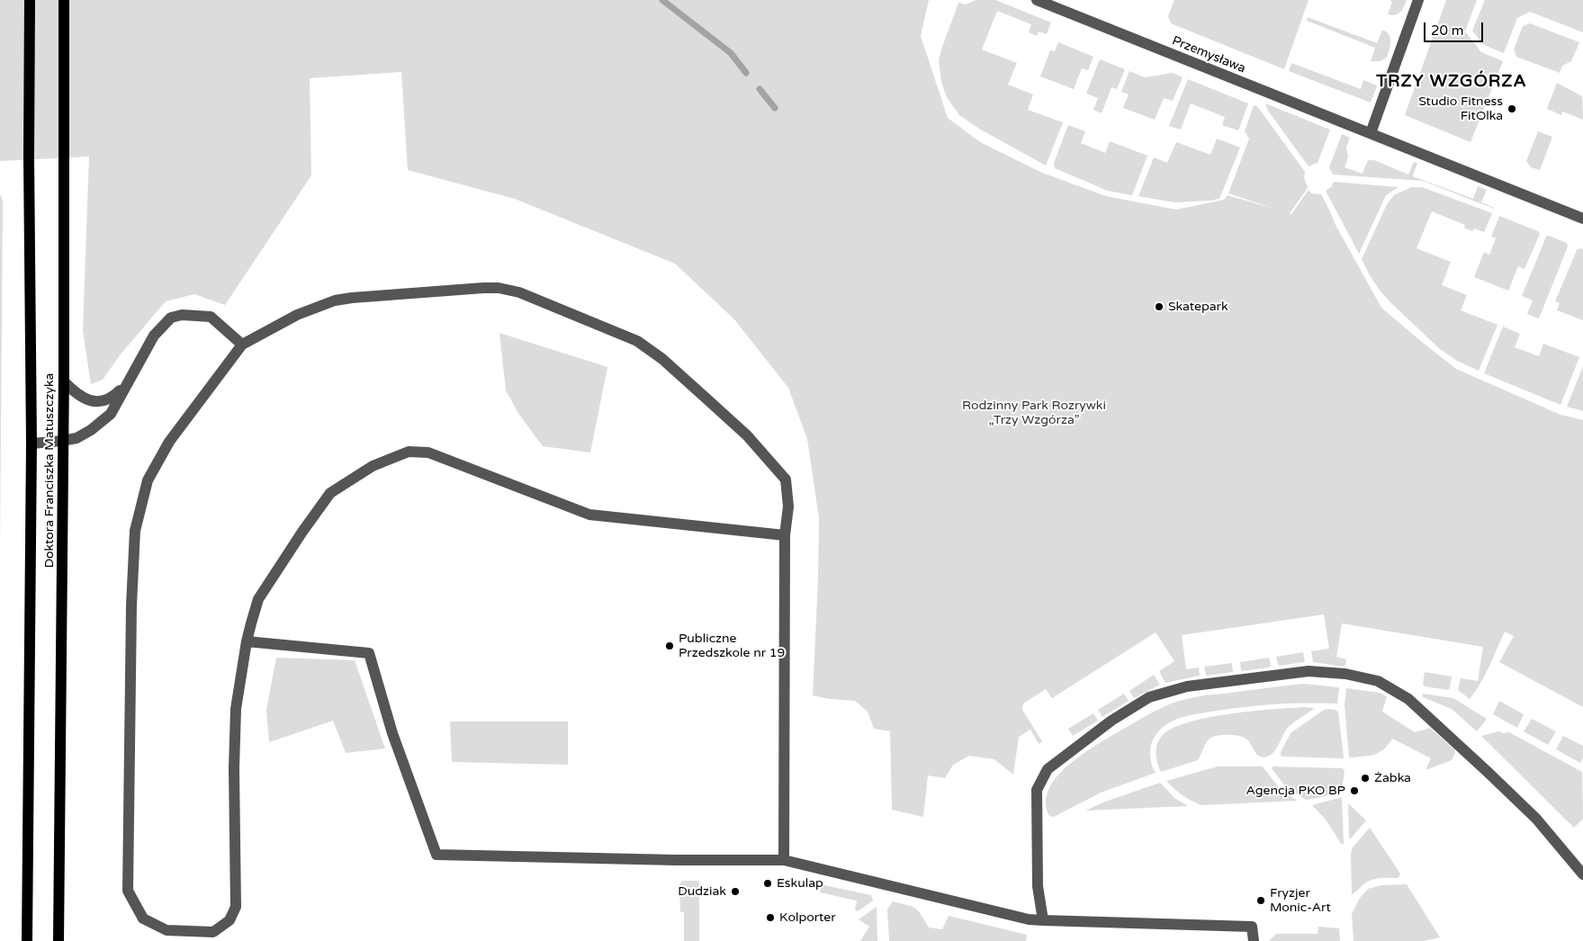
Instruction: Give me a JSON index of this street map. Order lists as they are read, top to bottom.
{
  "streets": {
    "main road": ["Doktora Franciszka Matuszczyka"],
    "street": ["Przemysława"]
  },
  "districts": ["TRZY WZGÓRZA"],
  "parks": ["Rodzinny Park Rozrywki „Trzy Wzgórza”"],
  "places": [
    "Studio Fitness FitOlka",
    "Skatepark",
    "Publiczne Przedszkole nr 19",
    "Żabka",
    "Agencja PKO BP",
    "Eskulap",
    "Dudziak",
    "Fryzjer Monic-Art",
    "Kolporter"
  ],
  "scale_bar": "20 m"
}
